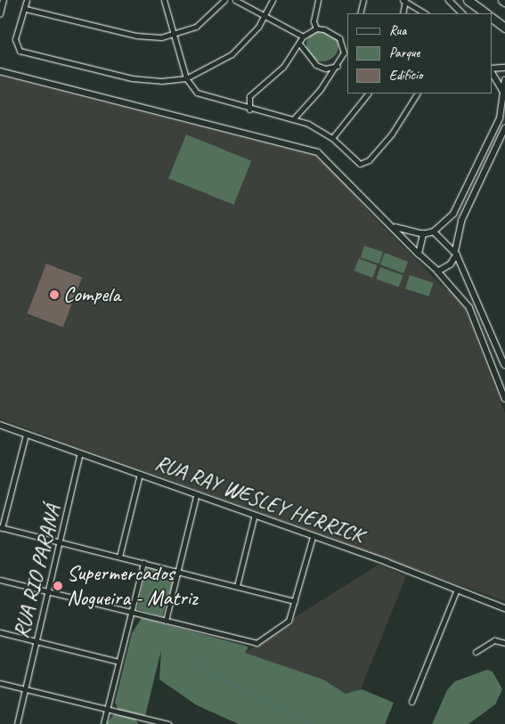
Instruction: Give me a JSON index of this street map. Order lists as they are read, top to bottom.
{
  "streets": {
    "street": ["RUA RAY WESLEY HERRICK", "RUA RIO PARANÁ"]
  },
  "crossings": [
    ["RUA RAY WESLEY HERRICK", "RUA RIO PARANÁ"]
  ],
  "places": ["Compela", "Supermercados Nogueira - Matriz"],
  "legend": ["Rua", "Parque", "Edifício"]
}
